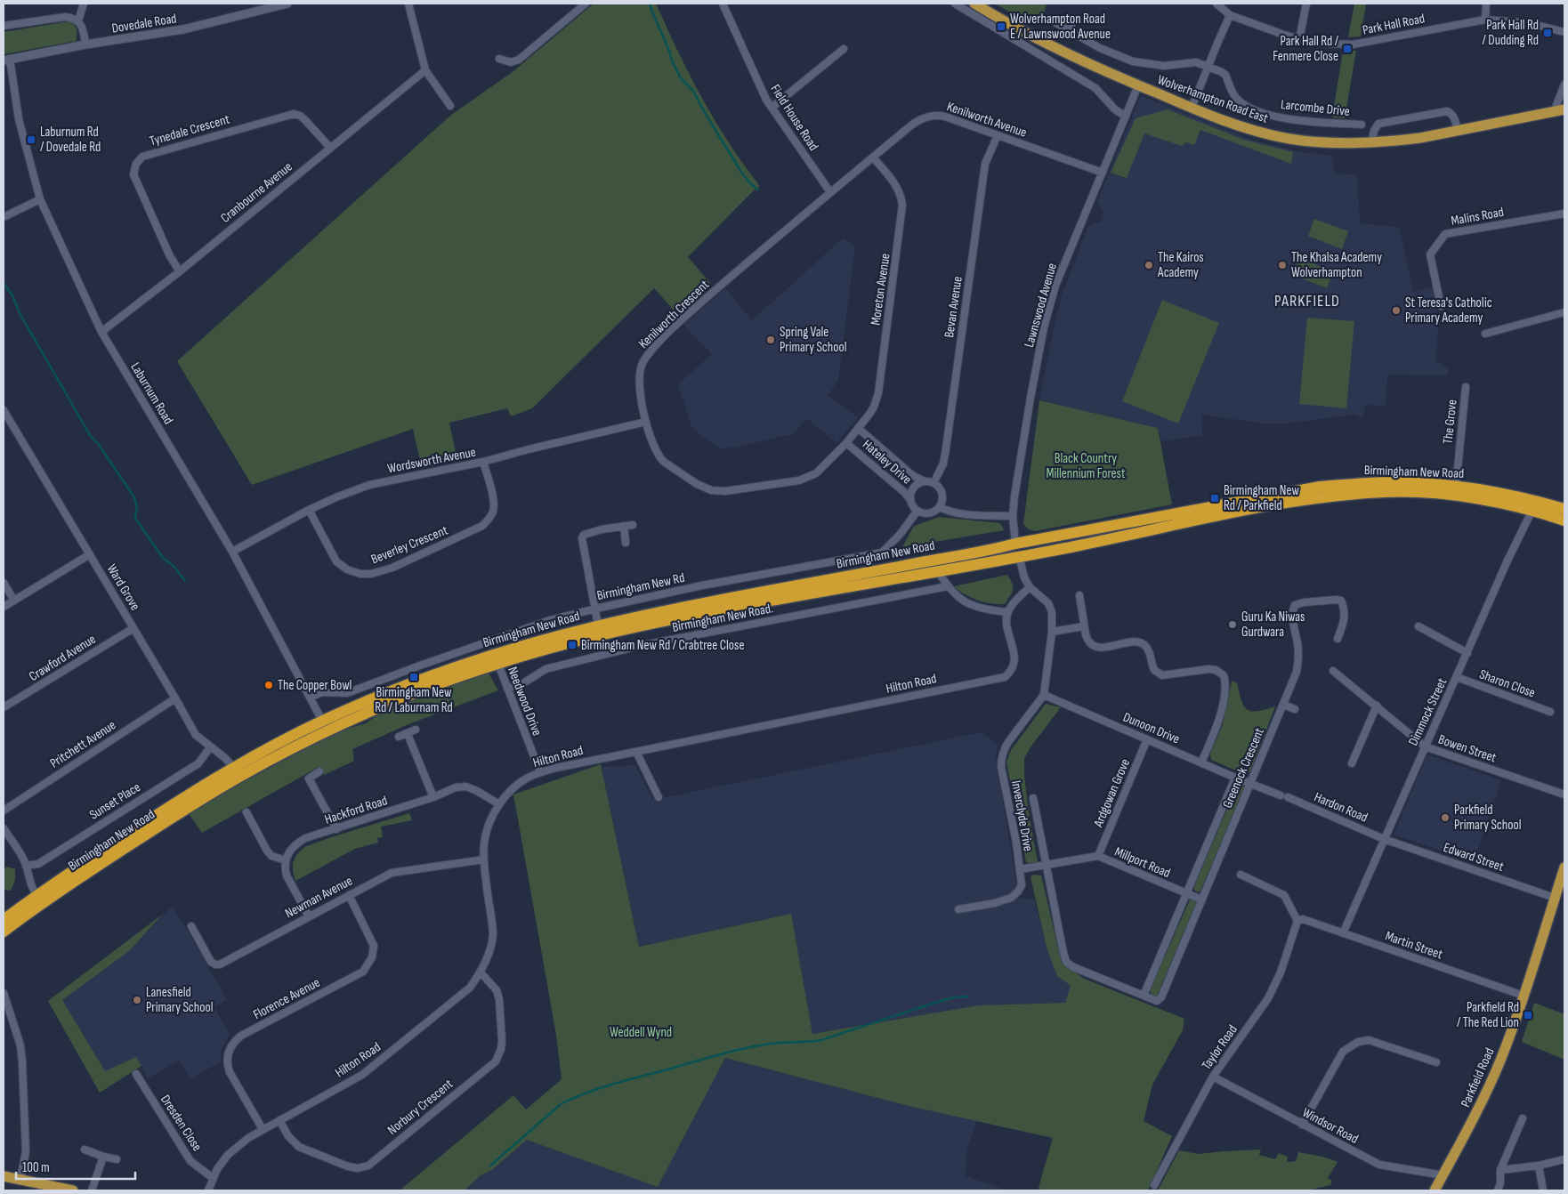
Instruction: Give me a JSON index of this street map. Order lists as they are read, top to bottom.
{
  "streets": {
    "highway": ["Birmingham New Road"],
    "main road": ["Wolverhampton Road East", "Parkfield Road"],
    "street": [
      "Dovedale Road",
      "Park Hall Road",
      "Larcombe Drive",
      "Field House Road",
      "Kenilworth Avenue",
      "Tynedale Crescent",
      "Cranbourne Avenue",
      "Malins Road",
      "Moreton Avenue",
      "Lawnswood Avenue",
      "Bevan Avenue",
      "Kenilworth Crescent",
      "Laburnum Road",
      "The Grove",
      "Wordsworth Avenue",
      "Hateley Drive",
      "Beverley Crescent",
      "Birmingham New Rd",
      "Ward Grove",
      "Birmingham New Road.",
      "Crawford Avenue",
      "Hilton Road",
      "Sharon Close",
      "Needwood Drive",
      "Dimmock Street",
      "Dunoon Drive",
      "Pritchett Avenue",
      "Bowen Street",
      "Greenock Crescent",
      "Ardgowan Grove",
      "Sunset Place",
      "Hardon Road",
      "Hackford Road",
      "Inverclyde Drive",
      "Edward Street",
      "Millport Road",
      "Newman Avenue",
      "Martin Street",
      "Florence Avenue",
      "Taylor Road",
      "Norbury Crescent",
      "Dresden Close",
      "Windsor Road"
    ]
  },
  "crossings": [
    ["Dovedale Road", "Laburnum Road"],
    ["Wolverhampton Road East", "Lawnswood Avenue"],
    ["Field House Road", "Kenilworth Crescent"],
    ["Kenilworth Avenue", "Moreton Avenue"],
    ["Kenilworth Avenue", "Lawnswood Avenue"],
    ["Kenilworth Avenue", "Bevan Avenue"],
    ["Kenilworth Avenue", "Kenilworth Crescent"],
    ["Tynedale Crescent", "Cranbourne Avenue"],
    ["Cranbourne Avenue", "Laburnum Road"],
    ["Moreton Avenue", "Kenilworth Crescent"],
    ["Moreton Avenue", "Hateley Drive"],
    ["Lawnswood Avenue", "Birmingham New Road"],
    ["Bevan Avenue", "Hateley Drive"],
    ["Bevan Avenue", "Birmingham New Rd"],
    ["Kenilworth Crescent", "Wordsworth Avenue"],
    ["Kenilworth Crescent", "Hateley Drive"],
    ["Laburnum Road", "Wordsworth Avenue"],
    ["Laburnum Road", "Birmingham New Road"],
    ["Laburnum Road", "Birmingham New Rd"],
    ["The Grove", "Birmingham New Road"],
    ["Wordsworth Avenue", "Beverley Crescent"],
    ["Hateley Drive", "Birmingham New Rd"],
    ["Birmingham New Road", "Ward Grove"],
    ["Birmingham New Road", "Needwood Drive"],
    ["Birmingham New Road", "Dimmock Street"],
    ["Ward Grove", "Crawford Avenue"],
    ["Ward Grove", "Pritchett Avenue"],
    ["Ward Grove", "Sunset Place"],
    ["Birmingham New Road.", "Needwood Drive"],
    ["Hilton Road", "Needwood Drive"],
    ["Hilton Road", "Hackford Road"],
    ["Hilton Road", "Newman Avenue"],
    ["Hilton Road", "Florence Avenue"],
    ["Hilton Road", "Norbury Crescent"],
    ["Hilton Road", "Dresden Close"],
    ["Sharon Close", "Dimmock Street"],
    ["Dimmock Street", "Bowen Street"],
    ["Dimmock Street", "Hardon Road"],
    ["Dimmock Street", "Edward Street"],
    ["Dimmock Street", "Martin Street"],
    ["Dunoon Drive", "Greenock Crescent"],
    ["Dunoon Drive", "Ardgowan Grove"],
    ["Dunoon Drive", "Hardon Road"],
    ["Dunoon Drive", "Inverclyde Drive"],
    ["Greenock Crescent", "Hardon Road"],
    ["Greenock Crescent", "Millport Road"],
    ["Ardgowan Grove", "Millport Road"],
    ["Hardon Road", "Edward Street"],
    ["Inverclyde Drive", "Millport Road"],
    ["Edward Street", "Parkfield Road"],
    ["Newman Avenue", "Florence Avenue"],
    ["Martin Street", "Taylor Road"],
    ["Martin Street", "Parkfield Road"],
    ["Taylor Road", "Windsor Road"],
    ["Parkfield Road", "Windsor Road"]
  ],
  "districts": ["PARKFIELD"],
  "parks": ["Black Country Millennium Forest", "Weddell Wynd"],
  "places": {
    "transit": [
      "Wolverhampton Road E / Lawnswood Avenue",
      "Park Hall Rd / Dudding Rd",
      "Park Hall Rd / Fenmere Close",
      "Laburnum Rd / Dovedale Rd",
      "Birmingham New Rd / Parkfield",
      "Birmingham New Rd / Crabtree Close",
      "Birmingham New Rd / Laburnam Rd",
      "Parkfield Rd / The Red Lion"
    ],
    "other": [
      "The Kairos Academy",
      "The Khalsa Academy Wolverhampton",
      "St Teresa's Catholic Primary Academy",
      "Spring Vale Primary School",
      "Guru Ka Niwas Gurdwara",
      "The Copper Bowl",
      "Parkfield Primary School",
      "Lanesfield Primary School"
    ]
  },
  "scale_bar": "100 m"
}
